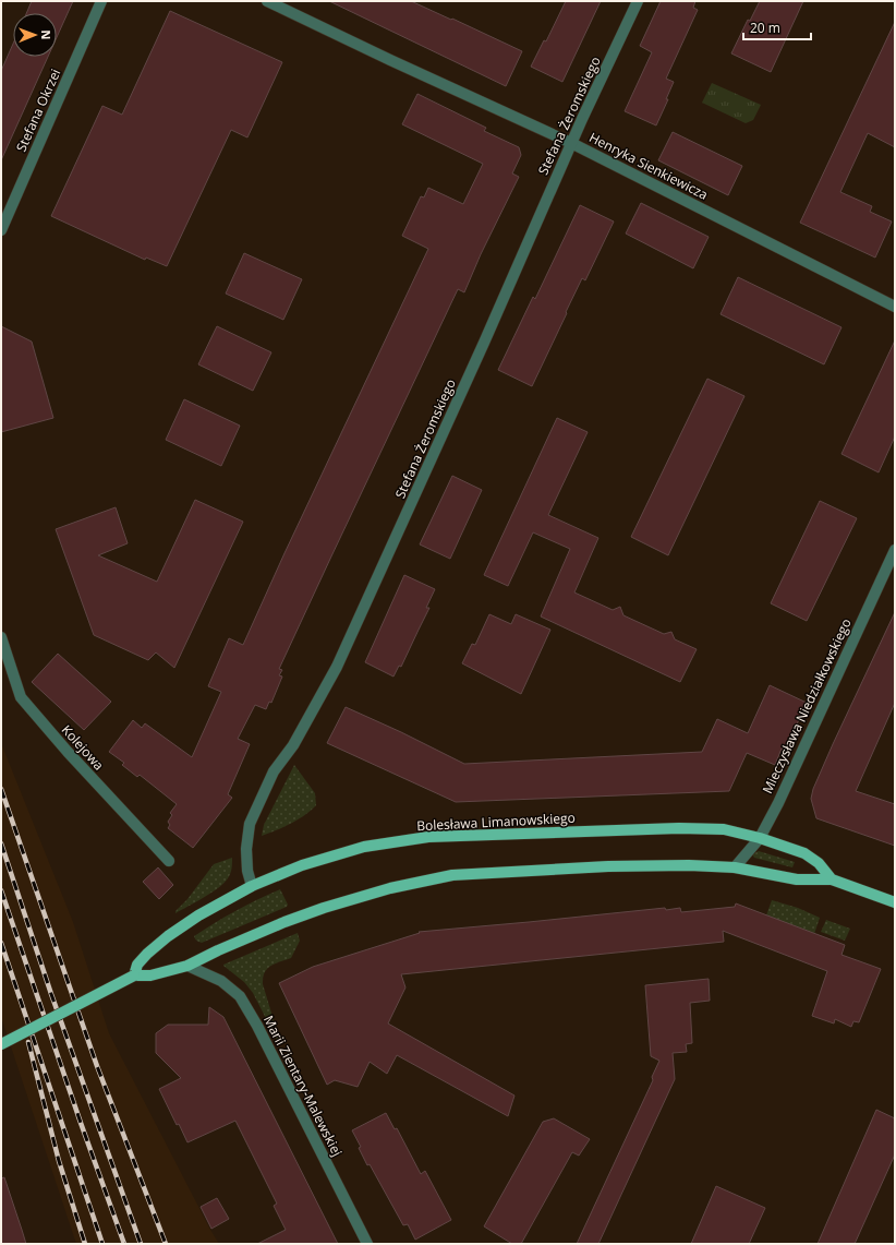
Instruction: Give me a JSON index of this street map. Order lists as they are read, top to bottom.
{
  "streets": {
    "main road": ["Bolesława Limanowskiego"],
    "street": [
      "Stefana Okrzei",
      "Stefana Żeromskiego",
      "Henryka Sienkiewicza",
      "Mieczysława Niedziałkowskiego",
      "Kolejowa",
      "Marii Zientary-Malewskiej"
    ]
  },
  "crossings": [
    ["Stefana Żeromskiego", "Henryka Sienkiewicza"],
    ["Stefana Żeromskiego", "Bolesława Limanowskiego"],
    ["Mieczysława Niedziałkowskiego", "Bolesława Limanowskiego"]
  ],
  "scale_bar": "20 m",
  "north": "right"
}
